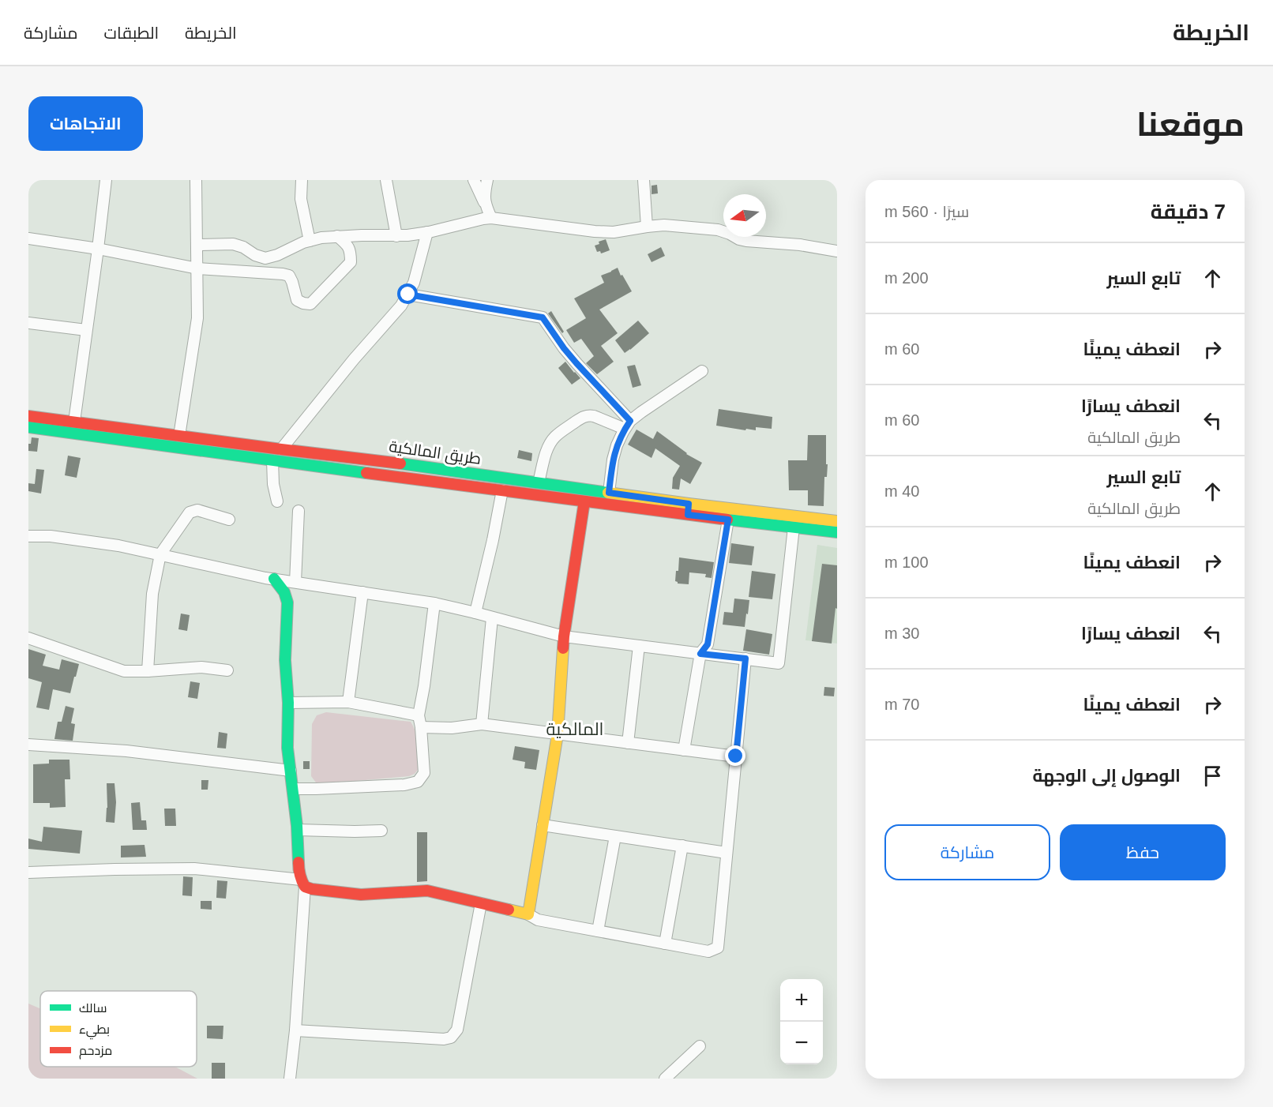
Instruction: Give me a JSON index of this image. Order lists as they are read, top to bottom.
{
  "streets": {
    "main road": ["طريق المالكية"]
  },
  "districts": ["المالكية"],
  "legend": ["سالك", "بطيء", "مزدحم"],
  "north": "left",
  "page": {
    "header": "الخريطة",
    "nav": ["الخريطة", "الطبقات", "مشاركة"],
    "title": "موقعنا",
    "buttons": [
      "الاتجاهات",
      ["حفظ", "مشاركة"]
    ],
    "heading": ["7 دقيقة", "سيرًا · 560 m"],
    "list": [
      ["تابع السير", "200 m"],
      ["انعطف يمينًا", "60 m"],
      ["انعطف يسارًا", "طريق المالكية", "60 m"],
      ["تابع السير", "طريق المالكية", "40 m"],
      ["انعطف يمينًا", "100 m"],
      ["انعطف يسارًا", "30 m"],
      ["انعطف يمينًا", "70 m"],
      "الوصول إلى الوجهة"
    ],
    "map_buttons": ["+", "−"]
  }
}
